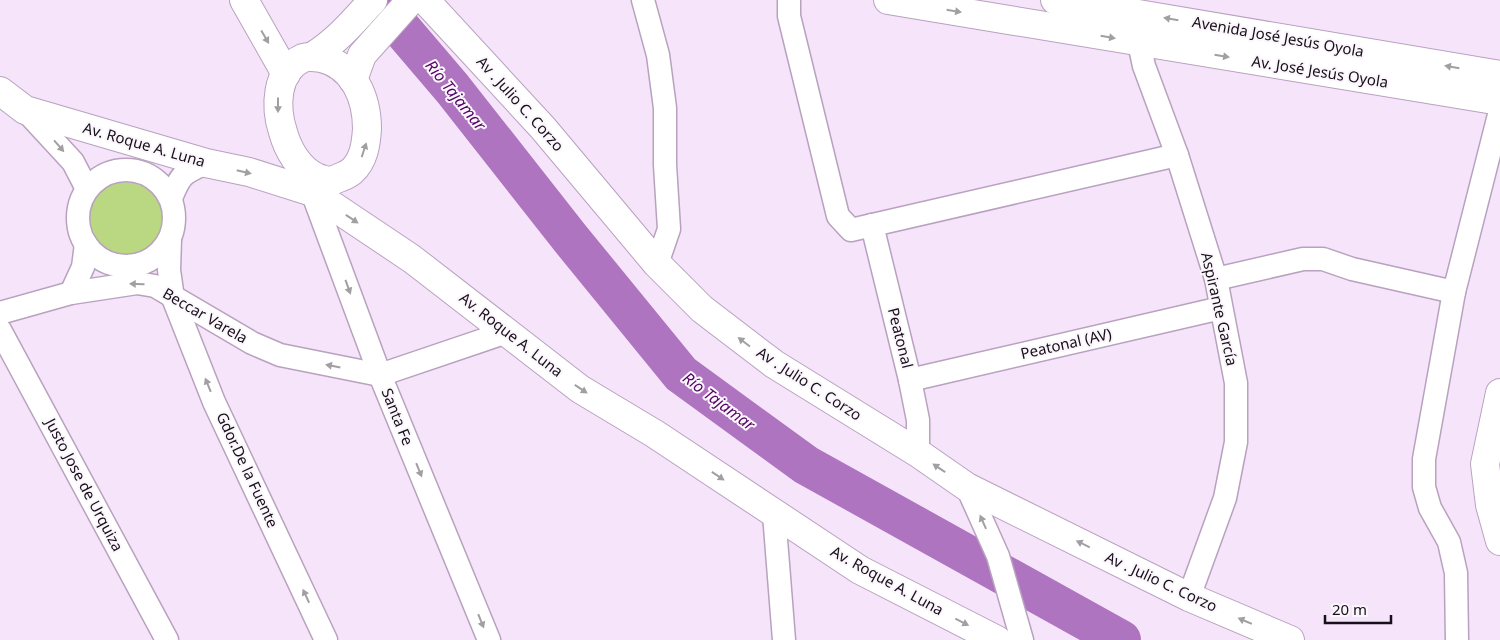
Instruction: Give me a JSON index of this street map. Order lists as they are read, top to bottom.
{
  "streets": {
    "street": [
      "Avenida José Jesús Oyola",
      "Av. José Jesús Oyola",
      "Av . Julio C. Corzo",
      "Av. Roque A. Luna",
      "Aspirante García",
      "Beccar Varela",
      "Peatonal",
      "Peatonal (AV)",
      "Santa Fe",
      "Gdor.De la Fuente",
      "Justo Jose de Urquiza"
    ]
  },
  "crossings": [
    ["Avenida José Jesús Oyola", "Aspirante García"],
    ["Av. José Jesús Oyola", "Aspirante García"],
    ["Av . Julio C. Corzo", "Aspirante García"],
    ["Av . Julio C. Corzo", "Peatonal"],
    ["Av. Roque A. Luna", "Santa Fe"],
    ["Aspirante García", "Peatonal (AV)"],
    ["Beccar Varela", "Santa Fe"],
    ["Beccar Varela", "Gdor.De la Fuente"],
    ["Peatonal", "Peatonal (AV)"]
  ],
  "one_way": [
    "Av . Julio C. Corzo",
    "Av. Roque A. Luna",
    "Beccar Varela",
    "Santa Fe",
    "Gdor.De la Fuente"
  ],
  "water": ["Río Tajamar"],
  "scale_bar": "20 m"
}
